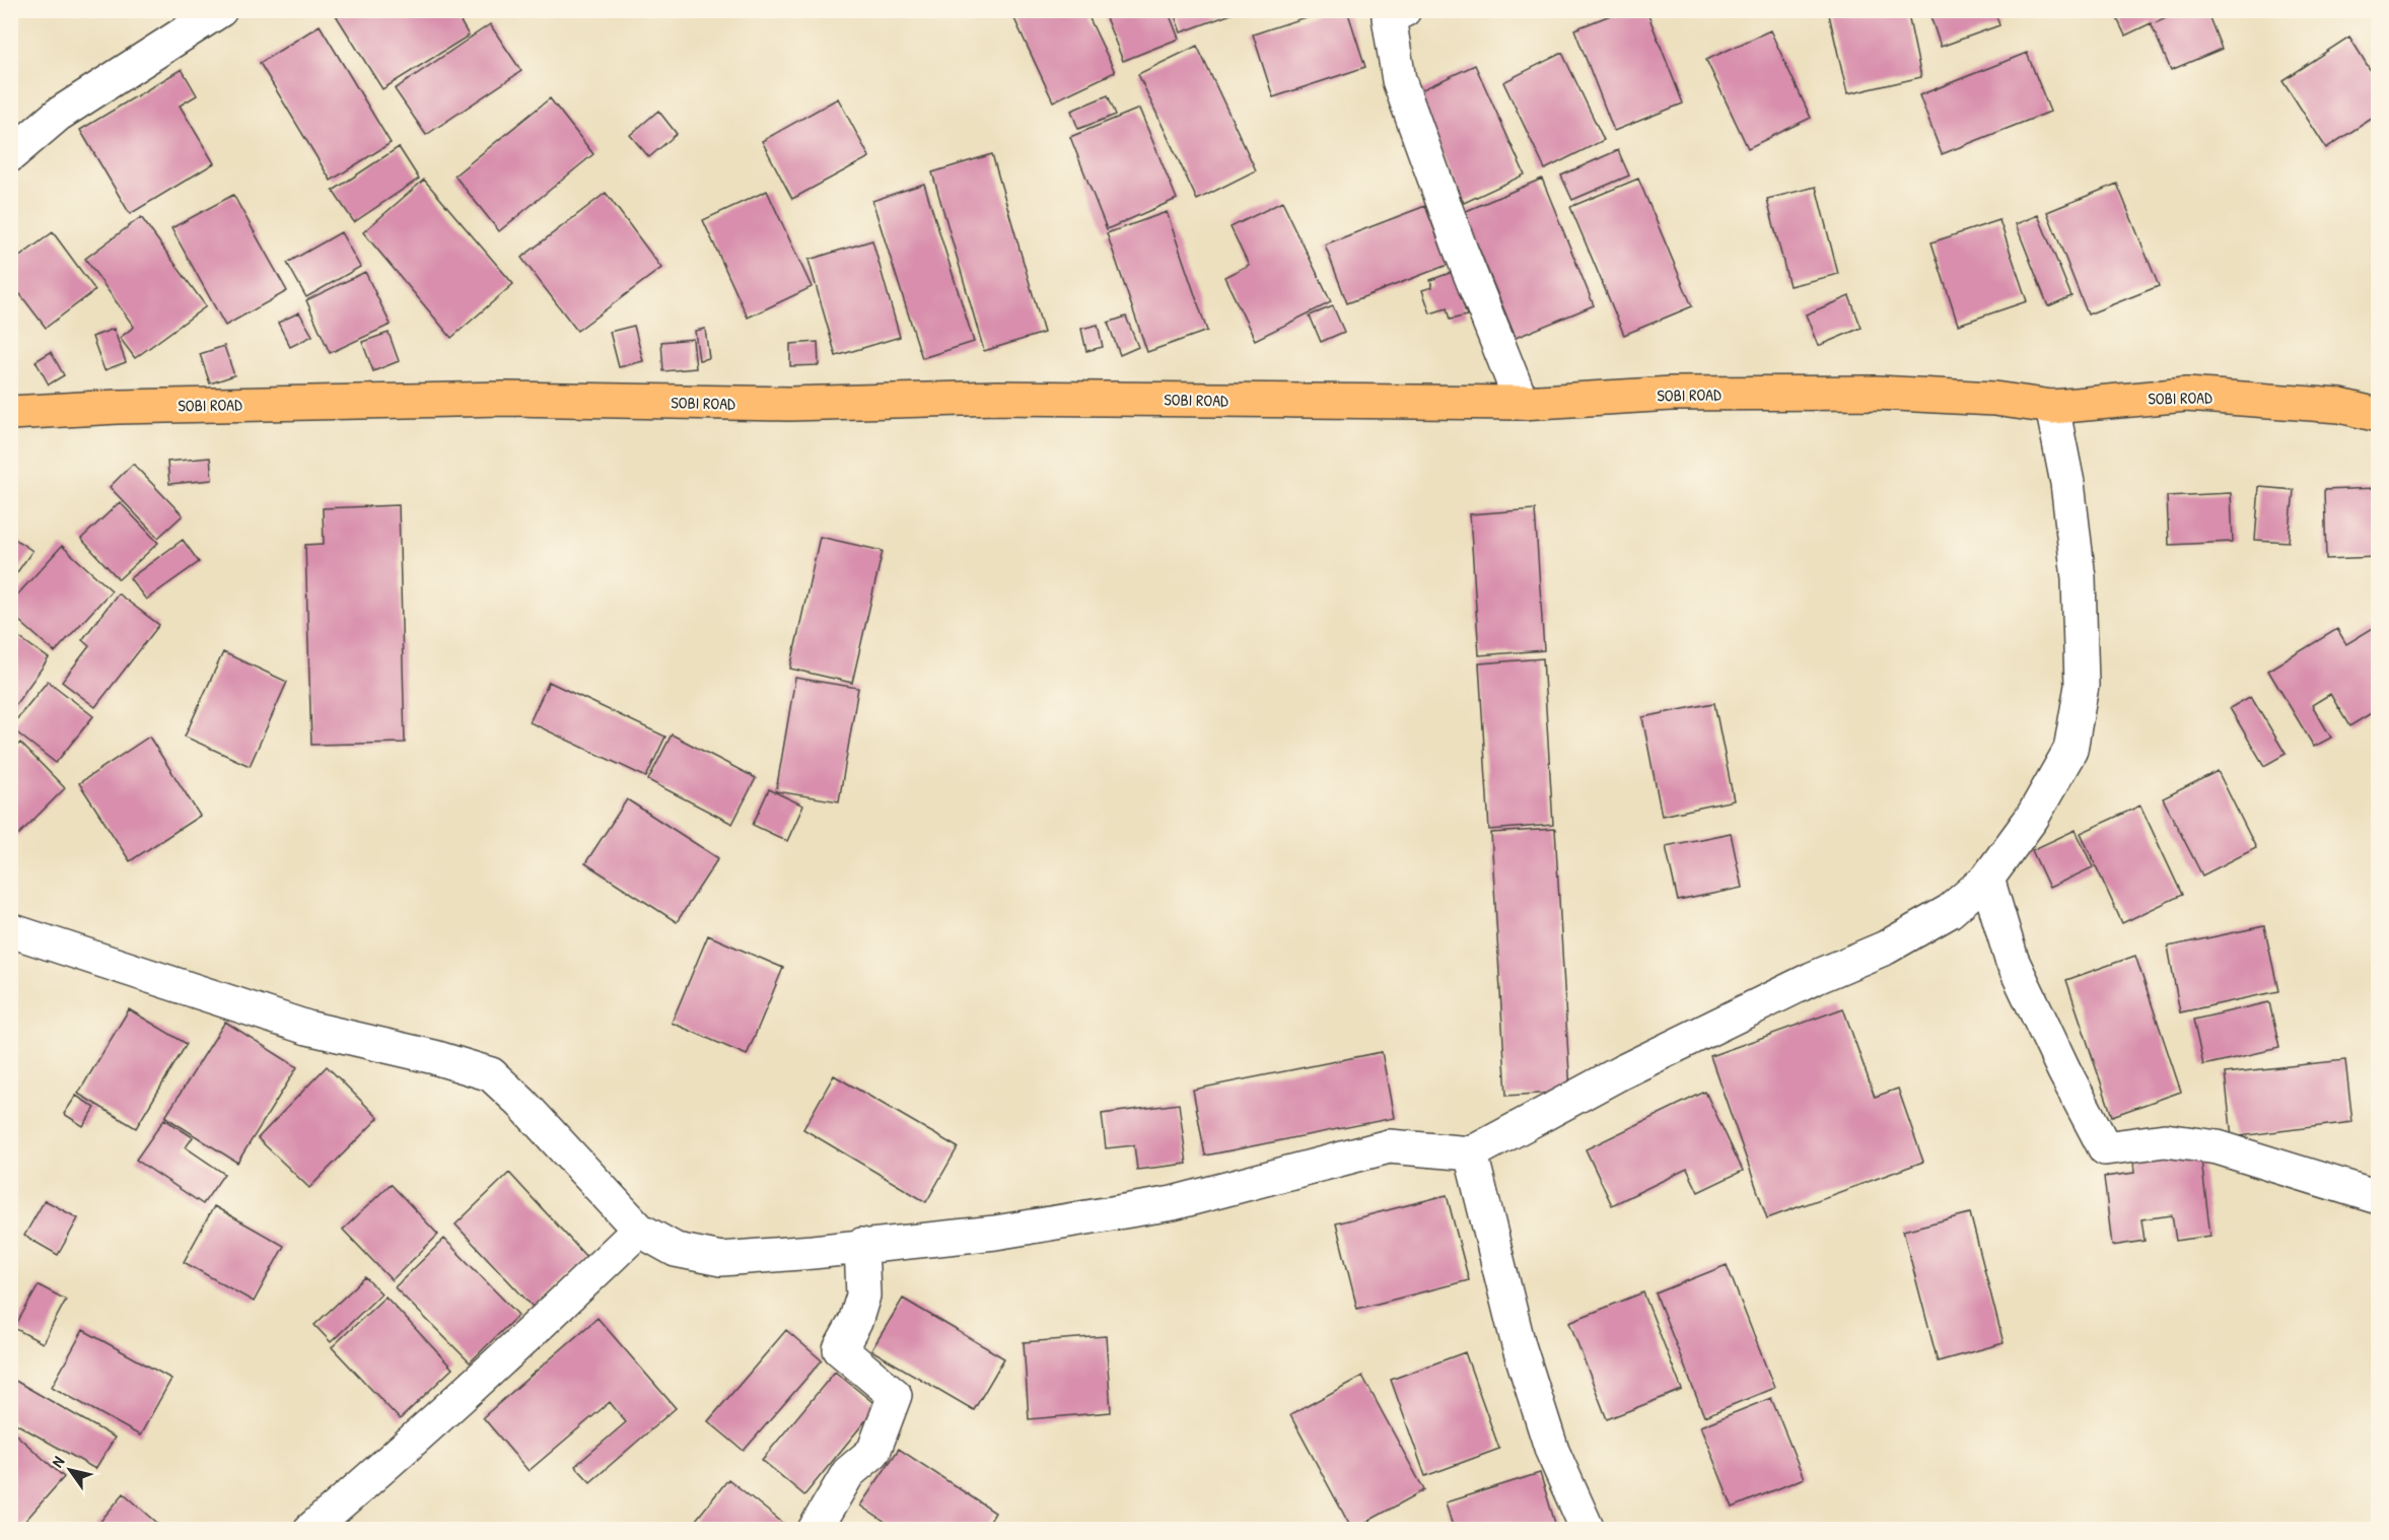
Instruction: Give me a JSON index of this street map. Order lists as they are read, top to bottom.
{
  "streets": {
    "highway": ["SOBI ROAD"]
  },
  "north": "top left"
}
